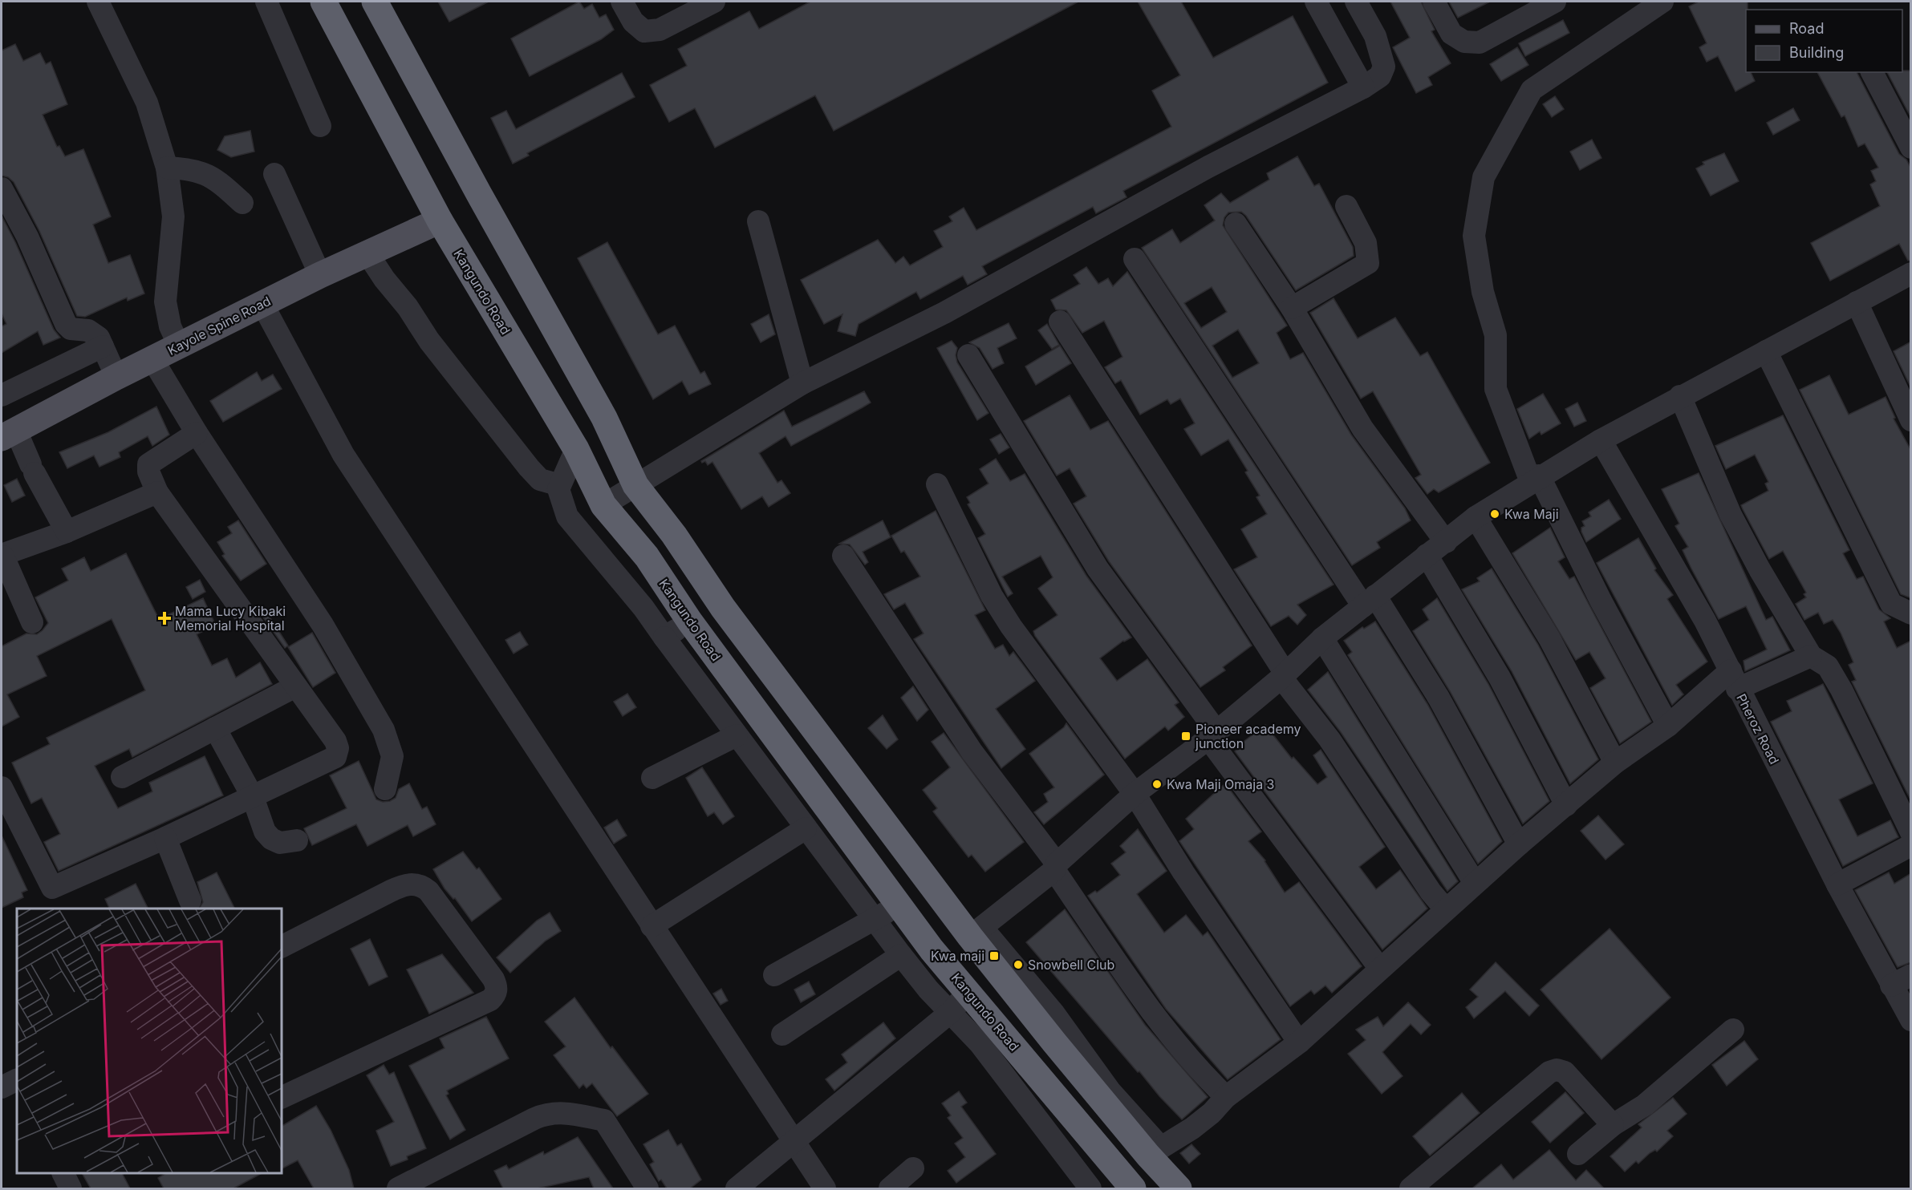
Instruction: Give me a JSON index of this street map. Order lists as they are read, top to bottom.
{
  "streets": {
    "highway": ["Kangundo Road"],
    "main road": ["Kayole Spine Road"],
    "street": ["Pheroz Road"]
  },
  "crossings": [
    ["Kangundo Road", "Kayole Spine Road"]
  ],
  "places": {
    "other": ["Kwa Maji", "Kwa Maji Omaja 3", "Snowbell Club"],
    "health": ["Mama Lucy Kibaki Memorial Hospital"],
    "transit": ["Pioneer academy junction", "Kwa maji"]
  },
  "legend": ["Road", "Building"]
}
